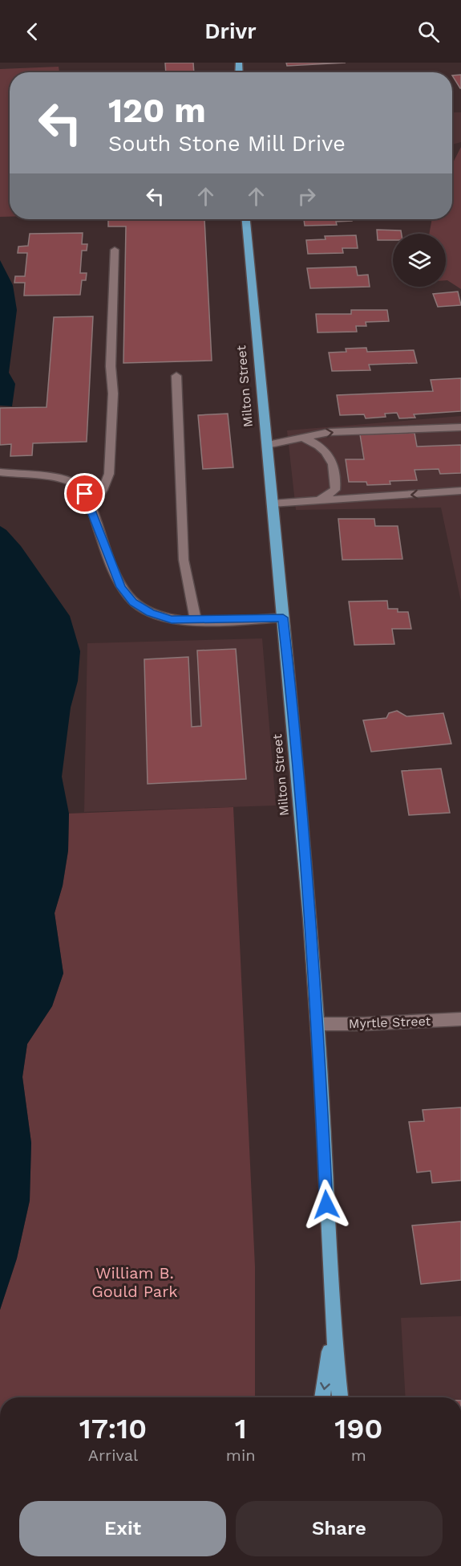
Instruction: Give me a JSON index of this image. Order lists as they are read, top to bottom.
{
  "streets": {
    "main road": ["Milton Street"],
    "street": ["Myrtle Street"]
  },
  "crossings": [
    ["Milton Street", "Myrtle Street"]
  ],
  "parks": ["William B. Gould Park"],
  "page": {
    "header": "Drivr",
    "turn": ["120 m", "South Stone Mill Drive"],
    "eta": [
      "17:10",
      "Arrival",
      "1",
      "min",
      "190",
      "m"
    ],
    "buttons": ["Exit", "Share"]
  }
}
